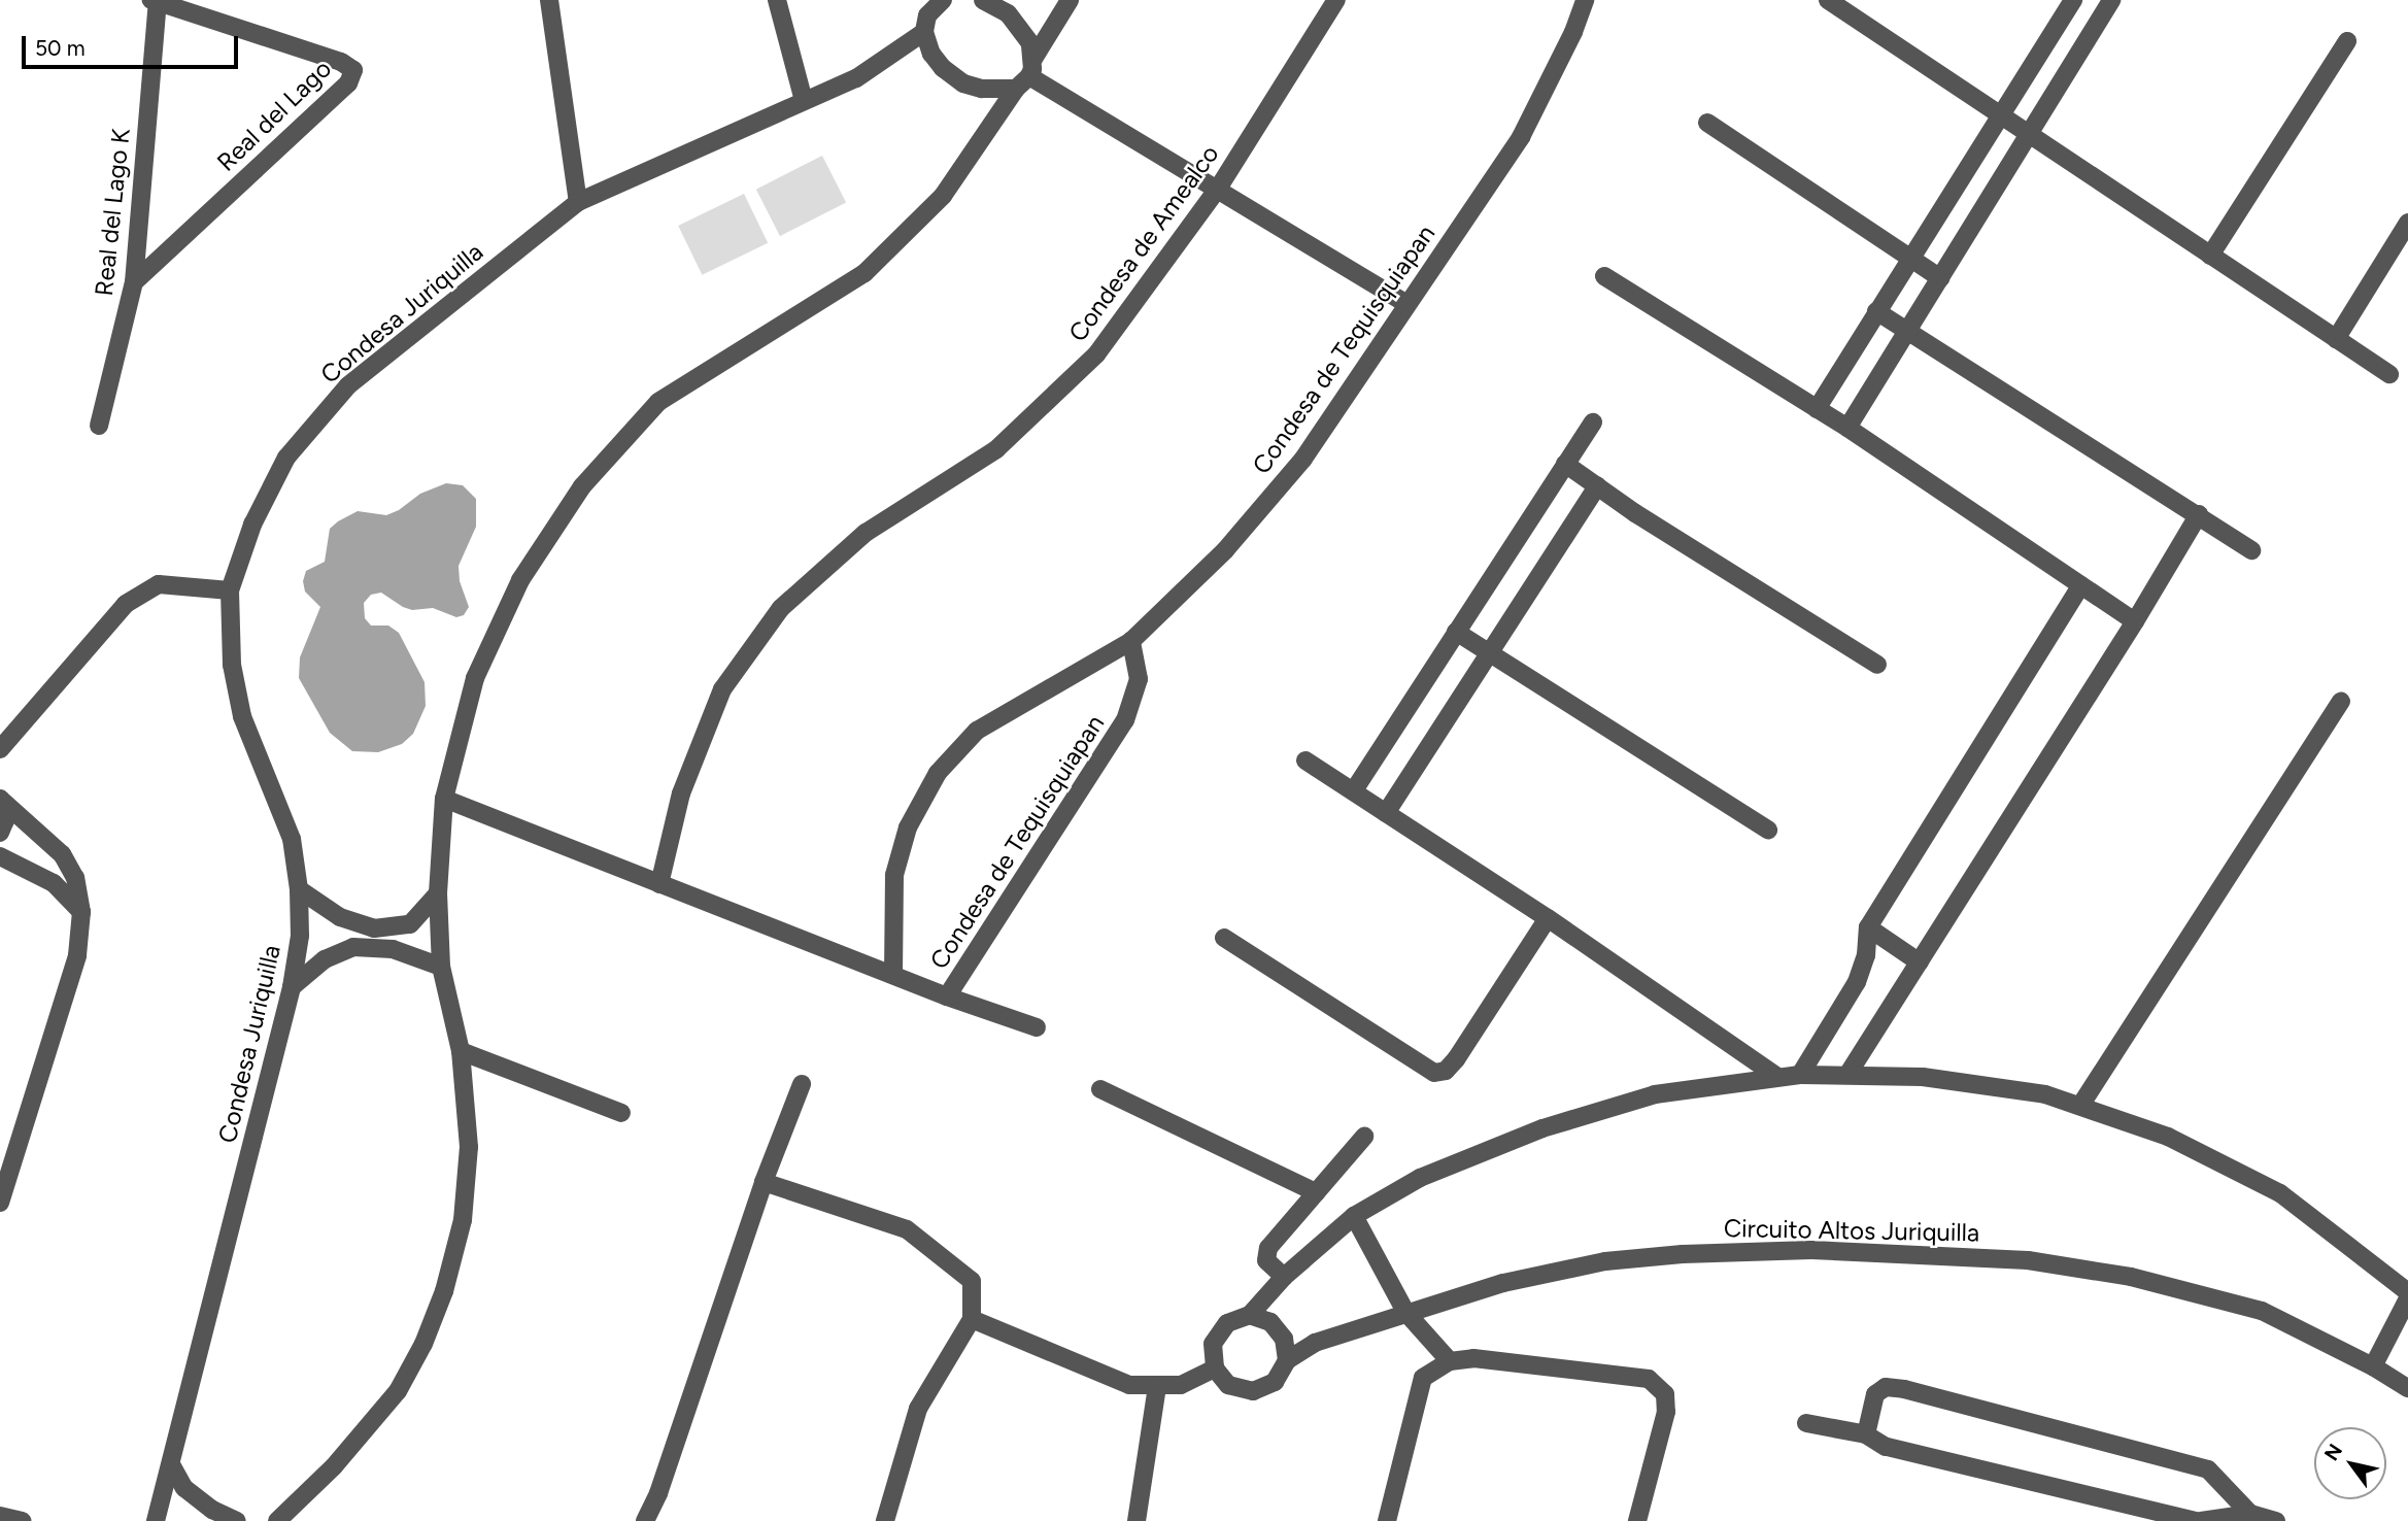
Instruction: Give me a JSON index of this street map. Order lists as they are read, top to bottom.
{
  "streets": {
    "street": [
      "Real del Lago",
      "Real del Lago K",
      "Condesa de Amealco",
      "Condesa Juriquilla",
      "Condesa de Tequisquiapan",
      "Circuito Altos Juriquilla"
    ]
  },
  "crossings": [
    ["Real del Lago", "Real del Lago K"]
  ],
  "scale_bar": "50 m",
  "north": "top left"
}
